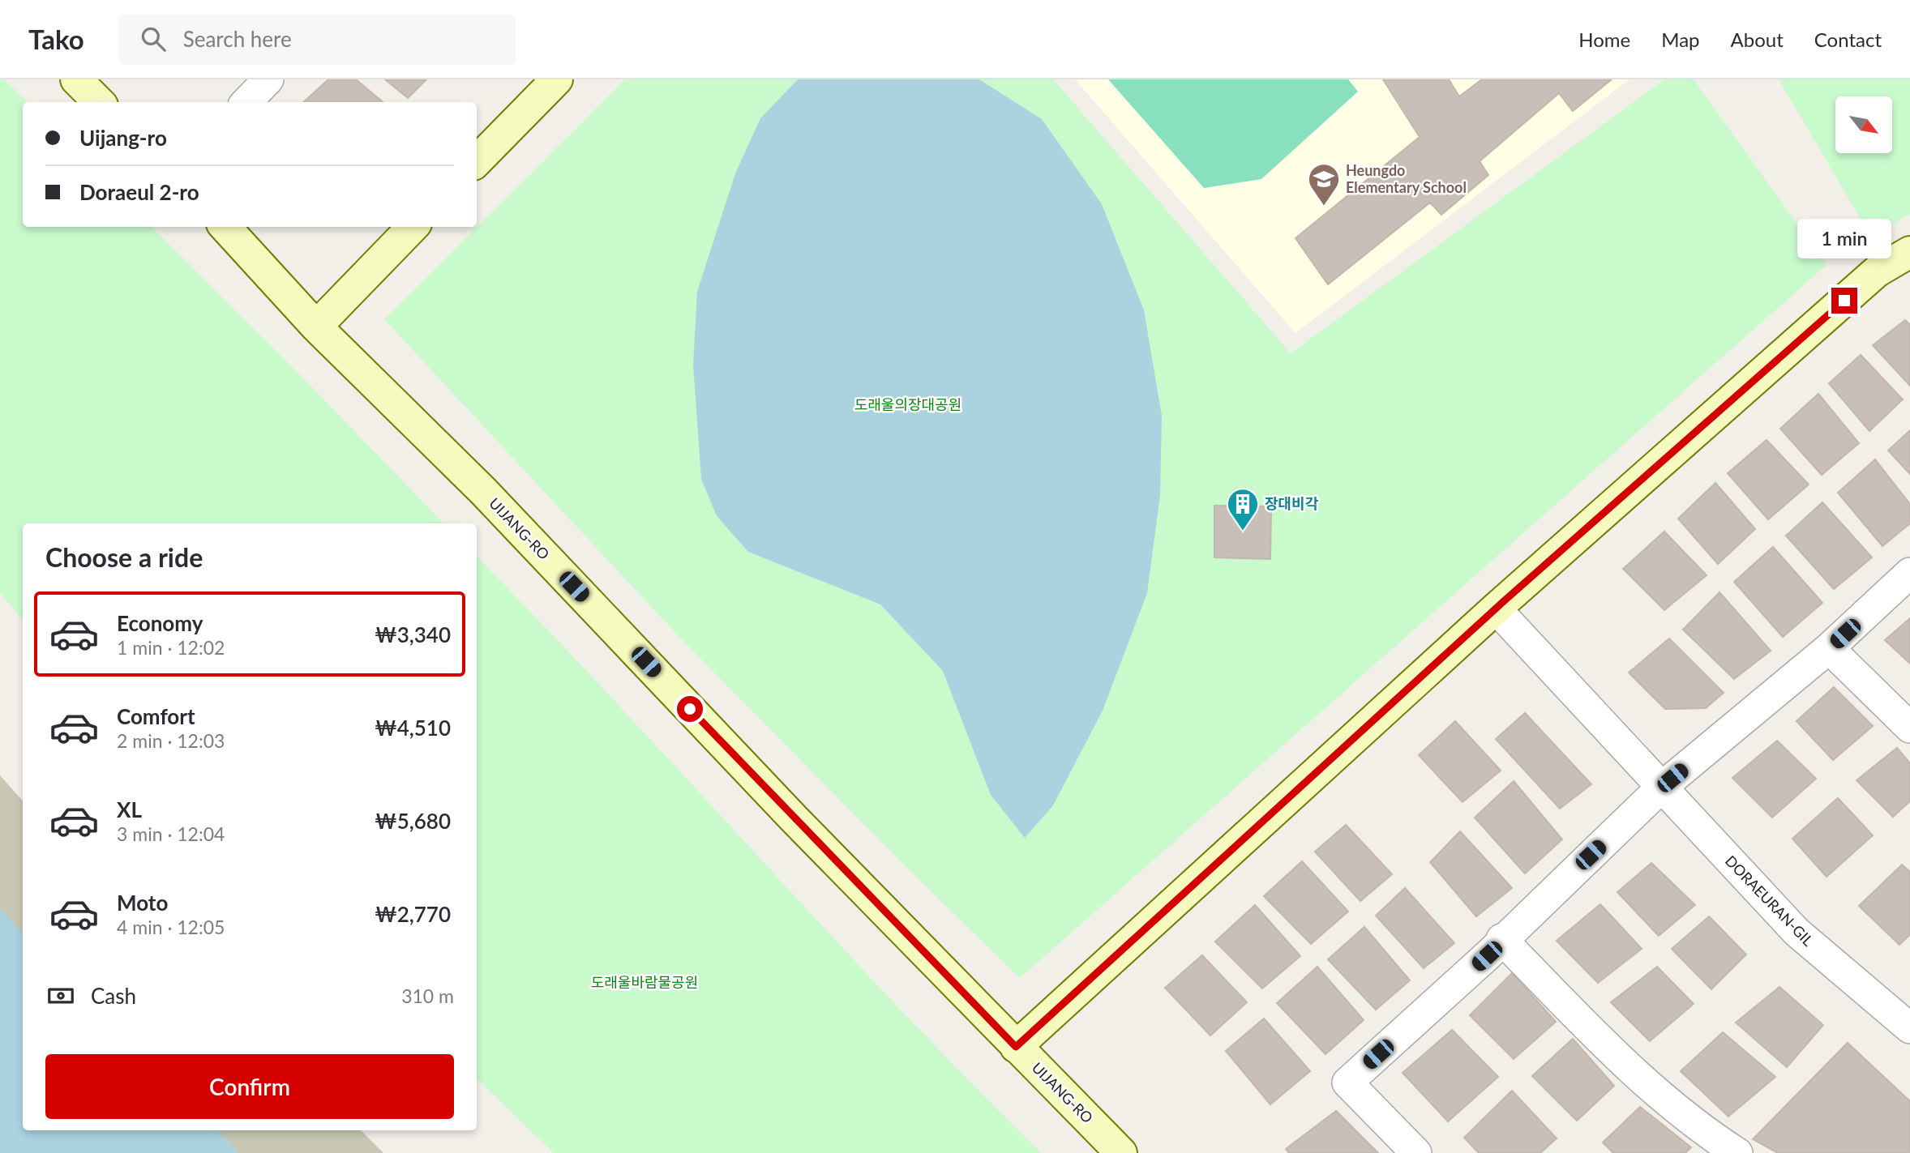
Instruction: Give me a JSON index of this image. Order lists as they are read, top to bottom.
{
  "streets": {
    "street": ["UIJANG-RO", "DORAEURAN-GIL"]
  },
  "parks": ["도래울의장대공원", "도래울바람물공원"],
  "places": {
    "school or university": ["Heungdo Elementary School"],
    "building": ["장대비각"]
  },
  "north": "bottom right",
  "page": {
    "header": "Tako",
    "search": "Search here",
    "nav": [
      "Home",
      "Map",
      "About",
      "Contact"
    ],
    "banner": ["Uijang-ro", "Doraeul 2-ro"],
    "bubble": "1 min",
    "heading": "Choose a ride",
    "list": [
      {
        "name": "Economy",
        "note": "1 min · 12:02",
        "value": "₩3,340"
      },
      {
        "name": "Comfort",
        "note": "2 min · 12:03",
        "value": "₩4,510"
      },
      {
        "name": "XL",
        "note": "3 min · 12:04",
        "value": "₩5,680"
      },
      {
        "name": "Moto",
        "note": "4 min · 12:05",
        "value": "₩2,770"
      }
    ],
    "pay": ["Cash", "310 m"],
    "buttons": "Confirm"
  }
}
